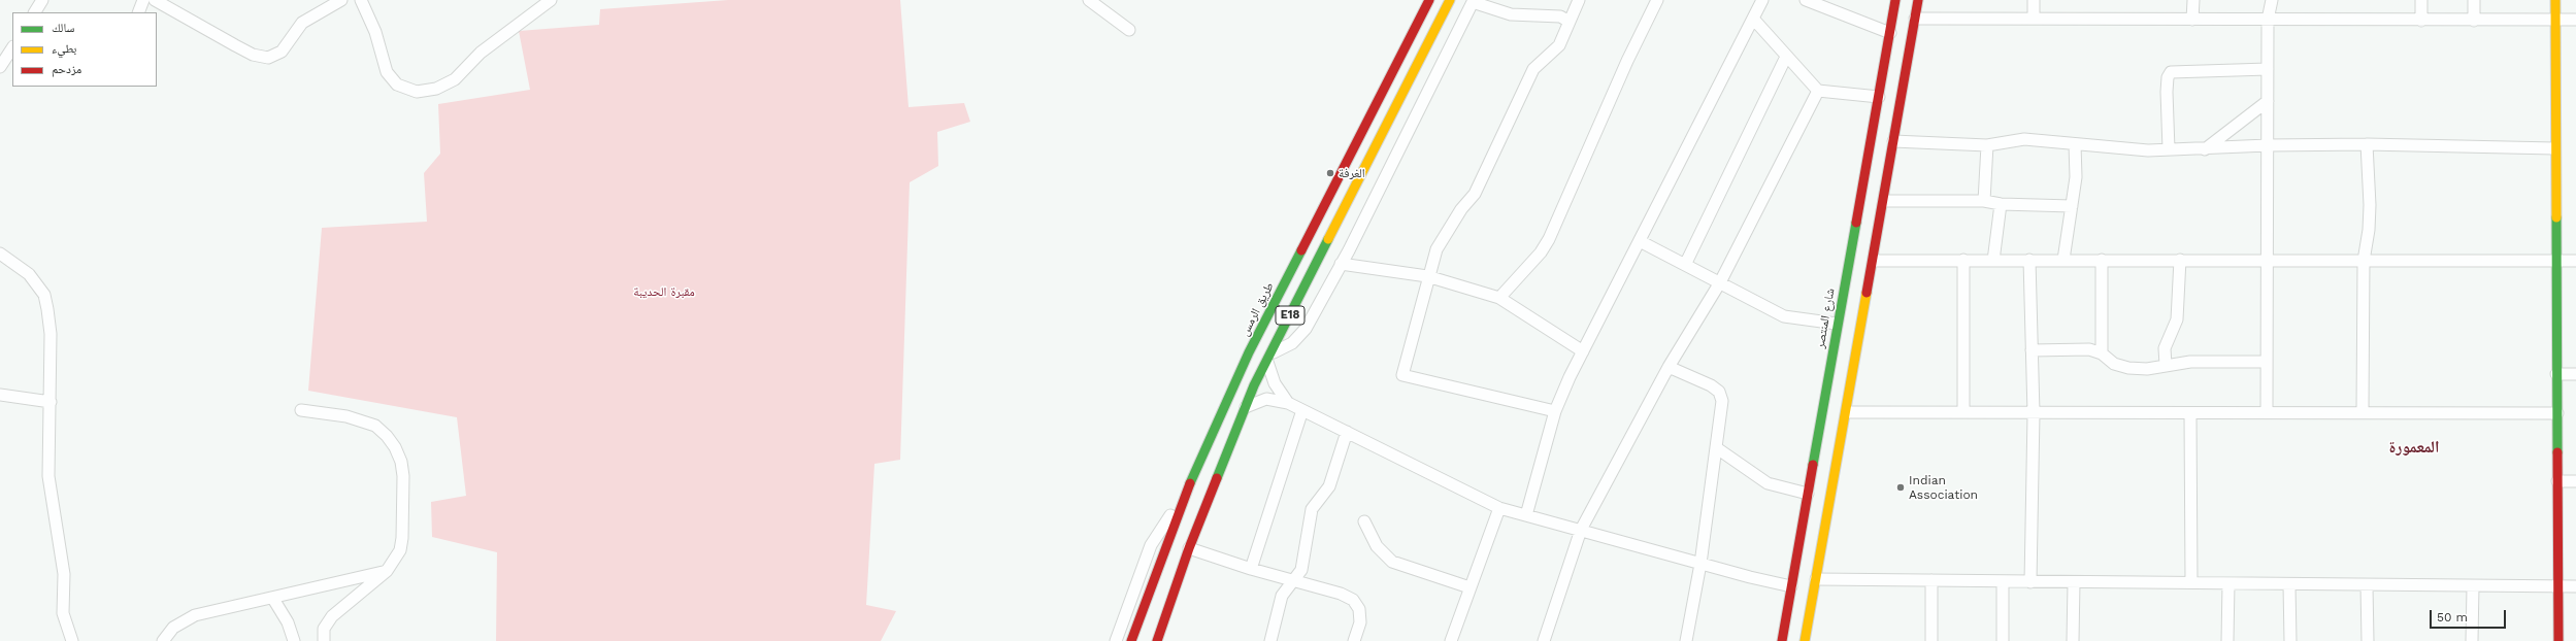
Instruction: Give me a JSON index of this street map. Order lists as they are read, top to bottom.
{
  "streets": {
    "main road": ["طريق الرمس", "E18", "شارع المنتصر"]
  },
  "districts": ["المعمورة"],
  "parks": ["مقبرة الحديبة"],
  "places": ["الغرفة", "Indian Association"],
  "legend": ["سالك", "بطيء", "مزدحم"],
  "scale_bar": "50 m"
}
